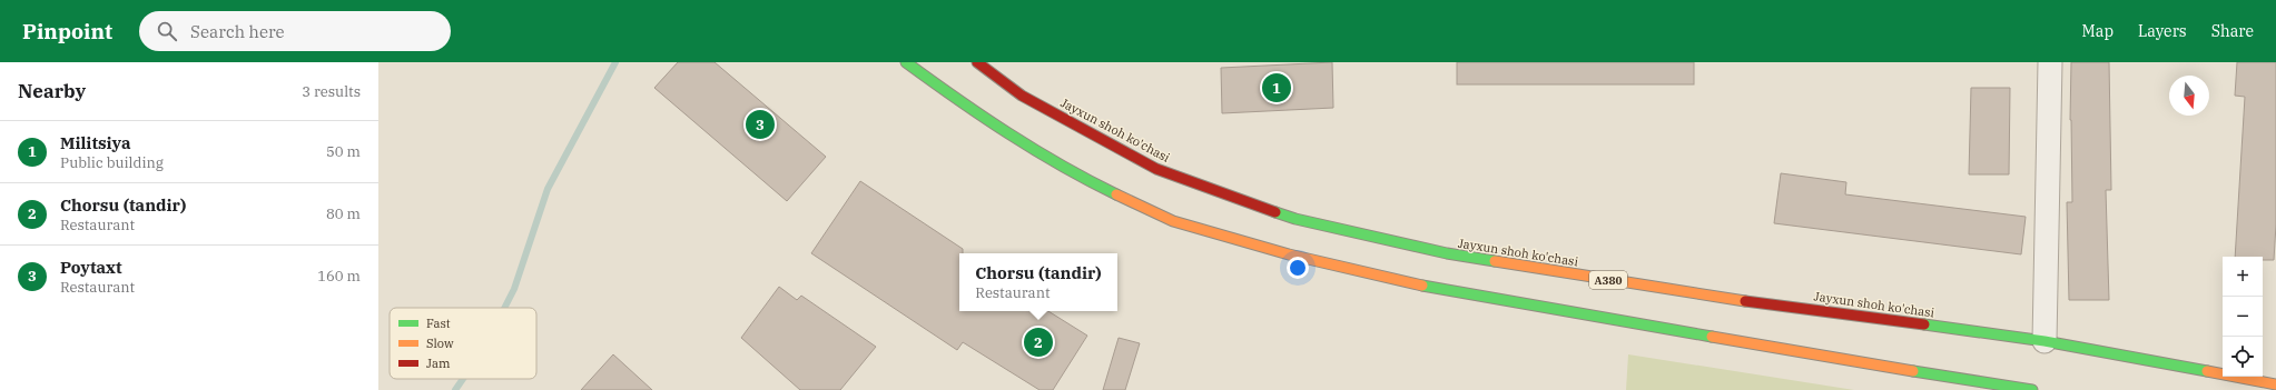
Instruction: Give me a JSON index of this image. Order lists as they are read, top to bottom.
{
  "streets": {
    "highway": ["Jayxun shoh ko'chasi", "A380"]
  },
  "legend": ["Fast", "Slow", "Jam"],
  "north": "bottom",
  "page": {
    "header": "Pinpoint",
    "search": "Search here",
    "nav": ["Map", "Layers", "Share"],
    "heading": ["Nearby", "3 results"],
    "pins": ["1", "3", "2"],
    "list": [
      {
        "mark": "1",
        "name": "Militsiya",
        "note": "Public building",
        "value": "50 m"
      },
      {
        "mark": "2",
        "name": "Chorsu (tandir)",
        "note": "Restaurant",
        "value": "80 m"
      },
      {
        "mark": "3",
        "name": "Poytaxt",
        "note": "Restaurant",
        "value": "160 m"
      }
    ],
    "popup": ["Chorsu (tandir)", "Restaurant"],
    "map_buttons": ["+", "−"]
  }
}
